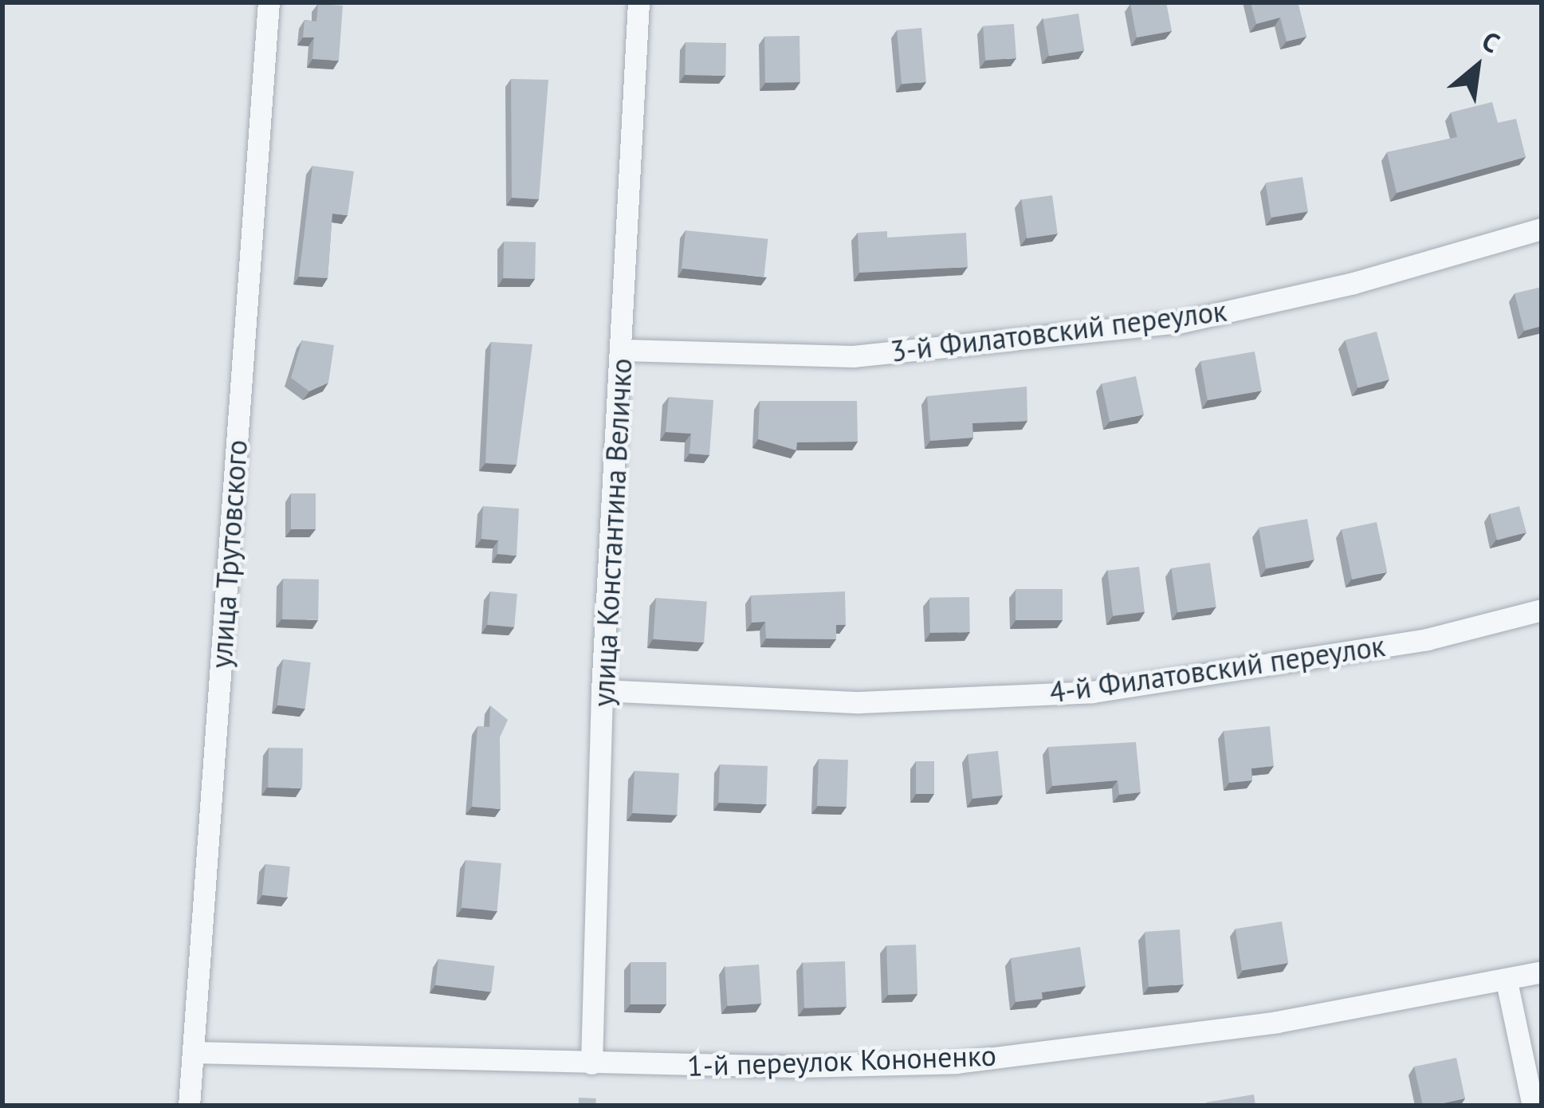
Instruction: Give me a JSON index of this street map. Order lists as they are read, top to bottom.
{
  "streets": {
    "street": [
      "3-й Филатовский переулок",
      "улица Константина Величко",
      "улица Трутовского",
      "4-й Филатовский переулок",
      "1-й переулок Кононенко"
    ]
  },
  "crossings": [
    ["3-й Филатовский переулок", "улица Константина Величко"],
    ["улица Константина Величко", "4-й Филатовский переулок"],
    ["улица Константина Величко", "1-й переулок Кононенко"],
    ["улица Трутовского", "1-й переулок Кононенко"]
  ],
  "north": "top right"
}
